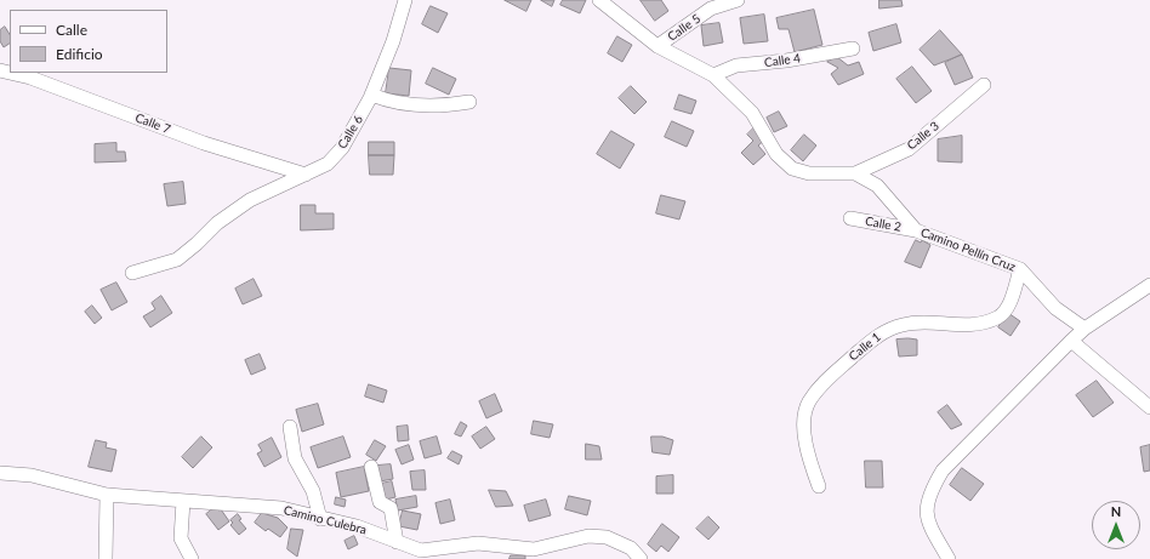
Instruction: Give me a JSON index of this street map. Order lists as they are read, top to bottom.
{
  "streets": {
    "street": [
      "Calle 5",
      "Calle 4",
      "Calle 7",
      "Calle 6",
      "Calle 3",
      "Calle 2",
      "Camino Pellín Cruz",
      "Calle 1",
      "Camino Culebra"
    ]
  },
  "crossings": [
    ["Calle 5", "Camino Pellín Cruz"],
    ["Calle 4", "Camino Pellín Cruz"],
    ["Calle 7", "Calle 6"],
    ["Calle 3", "Camino Pellín Cruz"],
    ["Calle 2", "Camino Pellín Cruz"],
    ["Camino Pellín Cruz", "Calle 1"]
  ],
  "legend": ["Calle", "Edificio"],
  "north": "top"
}
